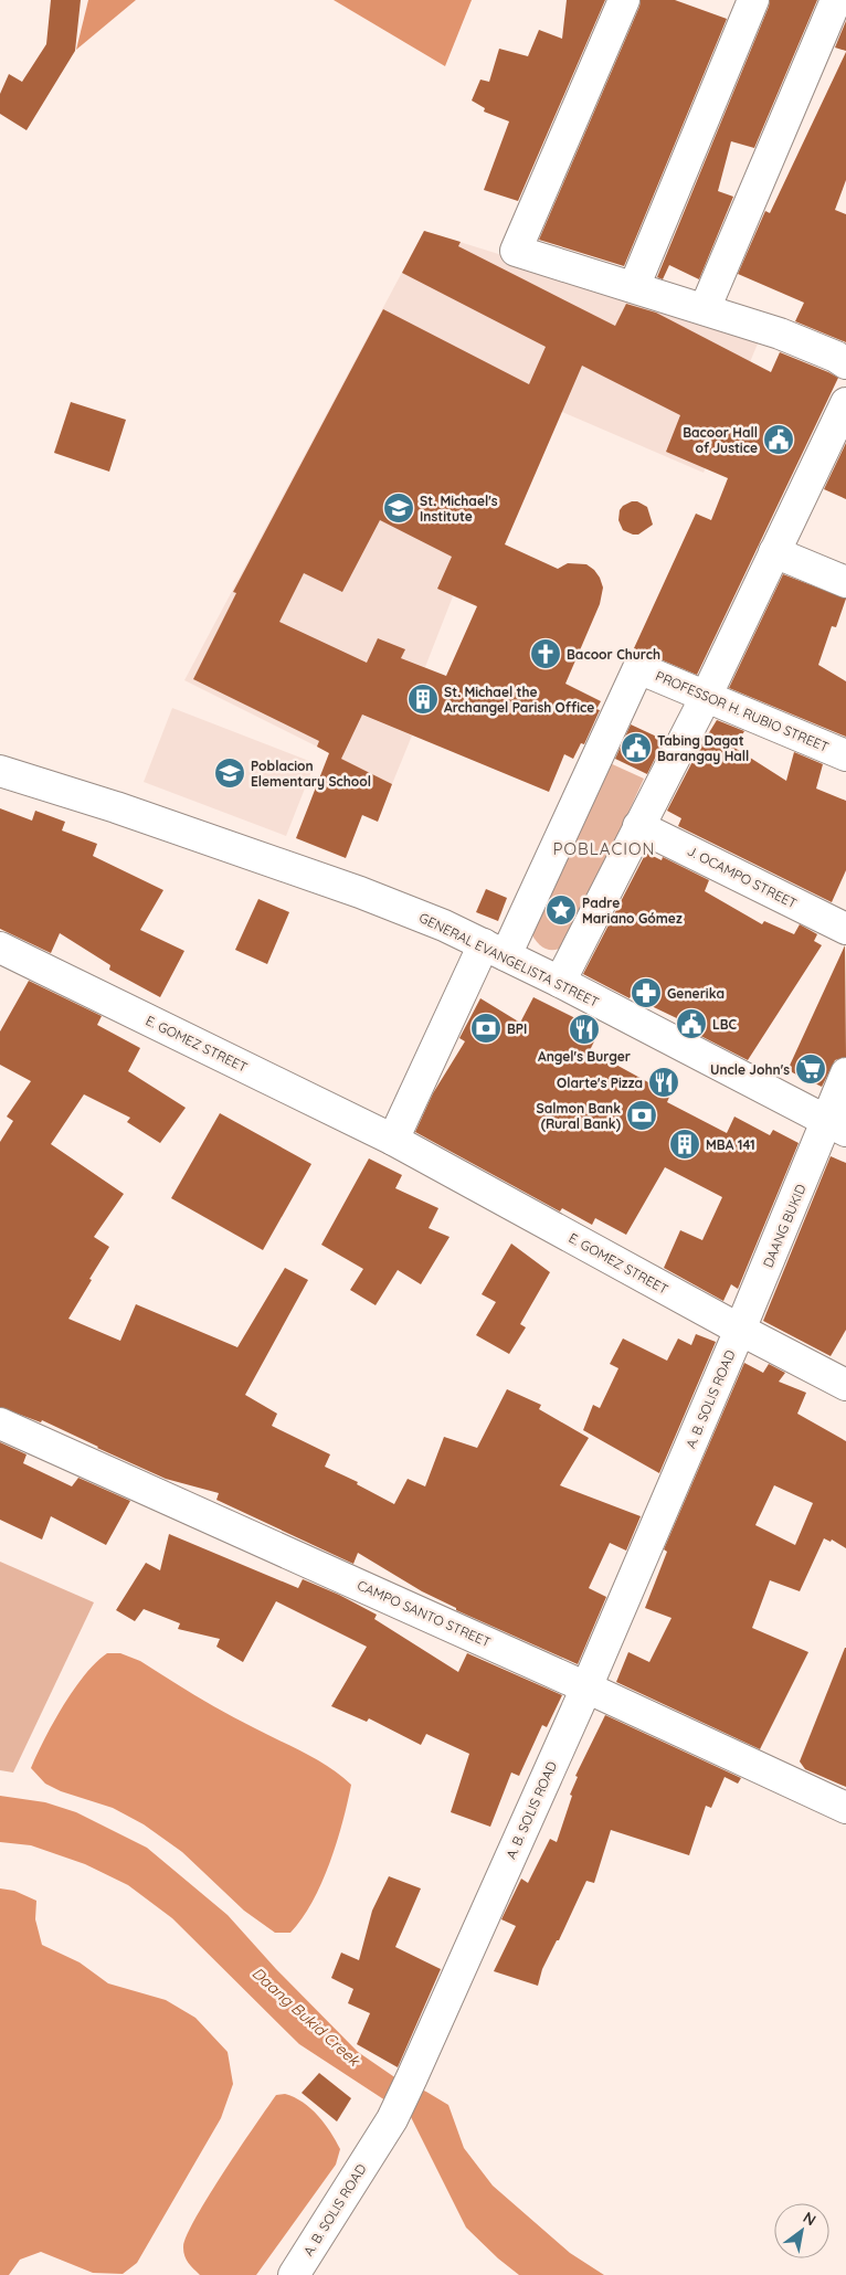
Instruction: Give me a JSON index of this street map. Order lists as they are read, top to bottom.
{
  "streets": {
    "street": [
      "PROFESSOR H. RUBIO STREET",
      "J. OCAMPO STREET",
      "GENERAL EVANGELISTA STREET",
      "E. GOMEZ STREET",
      "DAANG BUKID",
      "A. B. SOLIS ROAD",
      "CAMPO SANTO STREET"
    ]
  },
  "crossings": [
    ["PROFESSOR H. RUBIO STREET", "GENERAL EVANGELISTA STREET"],
    ["GENERAL EVANGELISTA STREET", "DAANG BUKID"],
    ["E. GOMEZ STREET", "DAANG BUKID"],
    ["E. GOMEZ STREET", "A. B. SOLIS ROAD"],
    ["DAANG BUKID", "A. B. SOLIS ROAD"],
    ["A. B. SOLIS ROAD", "CAMPO SANTO STREET"]
  ],
  "districts": ["POBLACION"],
  "water": ["Daang Bukid Creek"],
  "places": {
    "public building": ["Bacoor Hall of Justice", "Tabing Dagat Barangay Hall", "LBC"],
    "school or university": ["St. Michael's Institute", "Poblacion Elementary School"],
    "church": ["Bacoor Church"],
    "building": ["St. Michael the Archangel Parish Office", "MBA 141"],
    "place": ["Padre Mariano Gómez"],
    "pharmacy": ["Generika"],
    "bank": ["BPI", "Salmon Bank (Rural Bank)"],
    "restaurant": ["Angel's Burger", "Olarte's Pizza"],
    "supermarket": ["Uncle John's"]
  },
  "north": "top right"
}
